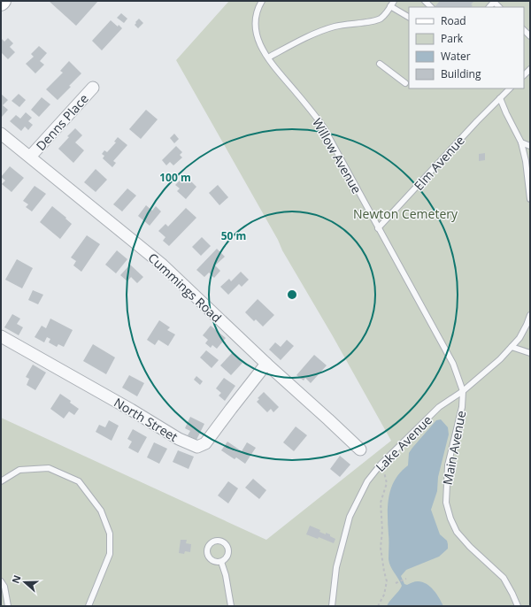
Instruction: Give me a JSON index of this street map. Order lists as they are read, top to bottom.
{
  "streets": {
    "street": ["Denns Place", "Cummings Road", "North Street"],
    "lane": [
      "Willow Avenue",
      "Elm Avenue",
      "Lake Avenue",
      "Main Avenue"
    ]
  },
  "crossings": [
    ["Denns Place", "Cummings Road"],
    ["Willow Avenue", "Elm Avenue"],
    ["Willow Avenue", "Lake Avenue"],
    ["Willow Avenue", "Main Avenue"],
    ["Cummings Road", "North Street"],
    ["Lake Avenue", "Main Avenue"]
  ],
  "parks": ["Newton Cemetery"],
  "legend": [
    "Road",
    "Park",
    "Water",
    "Building"
  ],
  "north": "left",
  "rings": ["100 m", "50 m"]
}
